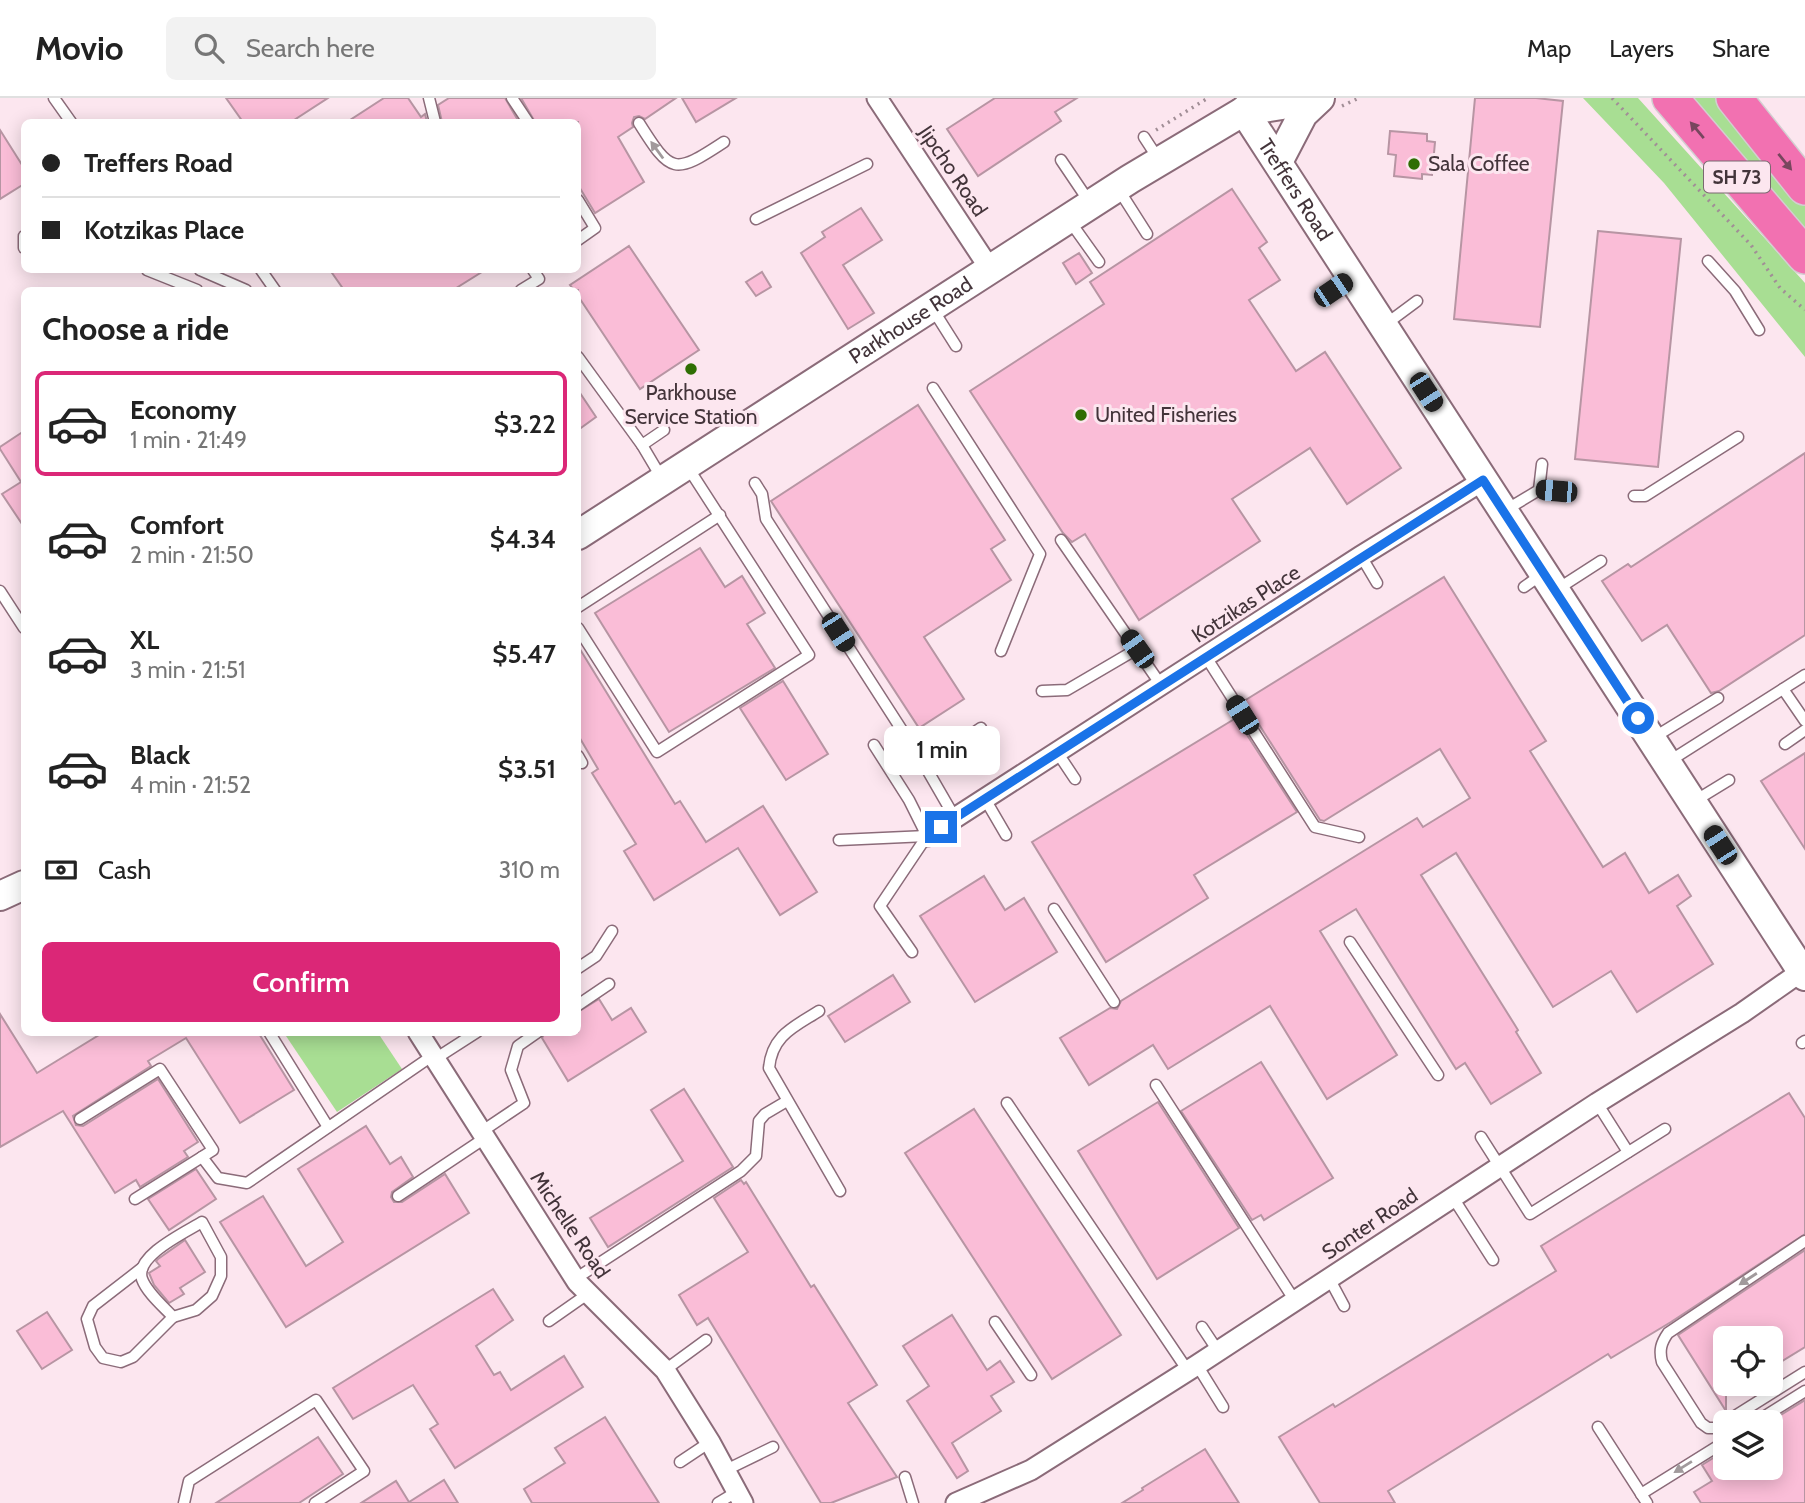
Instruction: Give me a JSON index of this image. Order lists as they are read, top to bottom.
{
  "streets": {
    "highway": ["SH 73"],
    "street": [
      "Jipcho Road",
      "Treffers Road",
      "Parkhouse Road",
      "Kotzikas Place",
      "Sonter Road",
      "Michelle Road"
    ]
  },
  "crossings": [
    ["Jipcho Road", "Parkhouse Road"],
    ["Treffers Road", "Parkhouse Road"],
    ["Treffers Road", "Kotzikas Place"],
    ["Treffers Road", "Sonter Road"]
  ],
  "places": ["Sala Coffee", "Parkhouse Service Station", "United Fisheries"],
  "page": {
    "header": "Movio",
    "search": "Search here",
    "nav": ["Map", "Layers", "Share"],
    "banner": ["Treffers Road", "Kotzikas Place"],
    "heading": "Choose a ride",
    "list": [
      {
        "name": "Economy",
        "note": "1 min · 21:49",
        "value": "$3.22"
      },
      {
        "name": "Comfort",
        "note": "2 min · 21:50",
        "value": "$4.34"
      },
      {
        "name": "XL",
        "note": "3 min · 21:51",
        "value": "$5.47"
      },
      {
        "name": "Black",
        "note": "4 min · 21:52",
        "value": "$3.51"
      }
    ],
    "bubble": "1 min",
    "pay": ["Cash", "310 m"],
    "buttons": "Confirm"
  }
}
